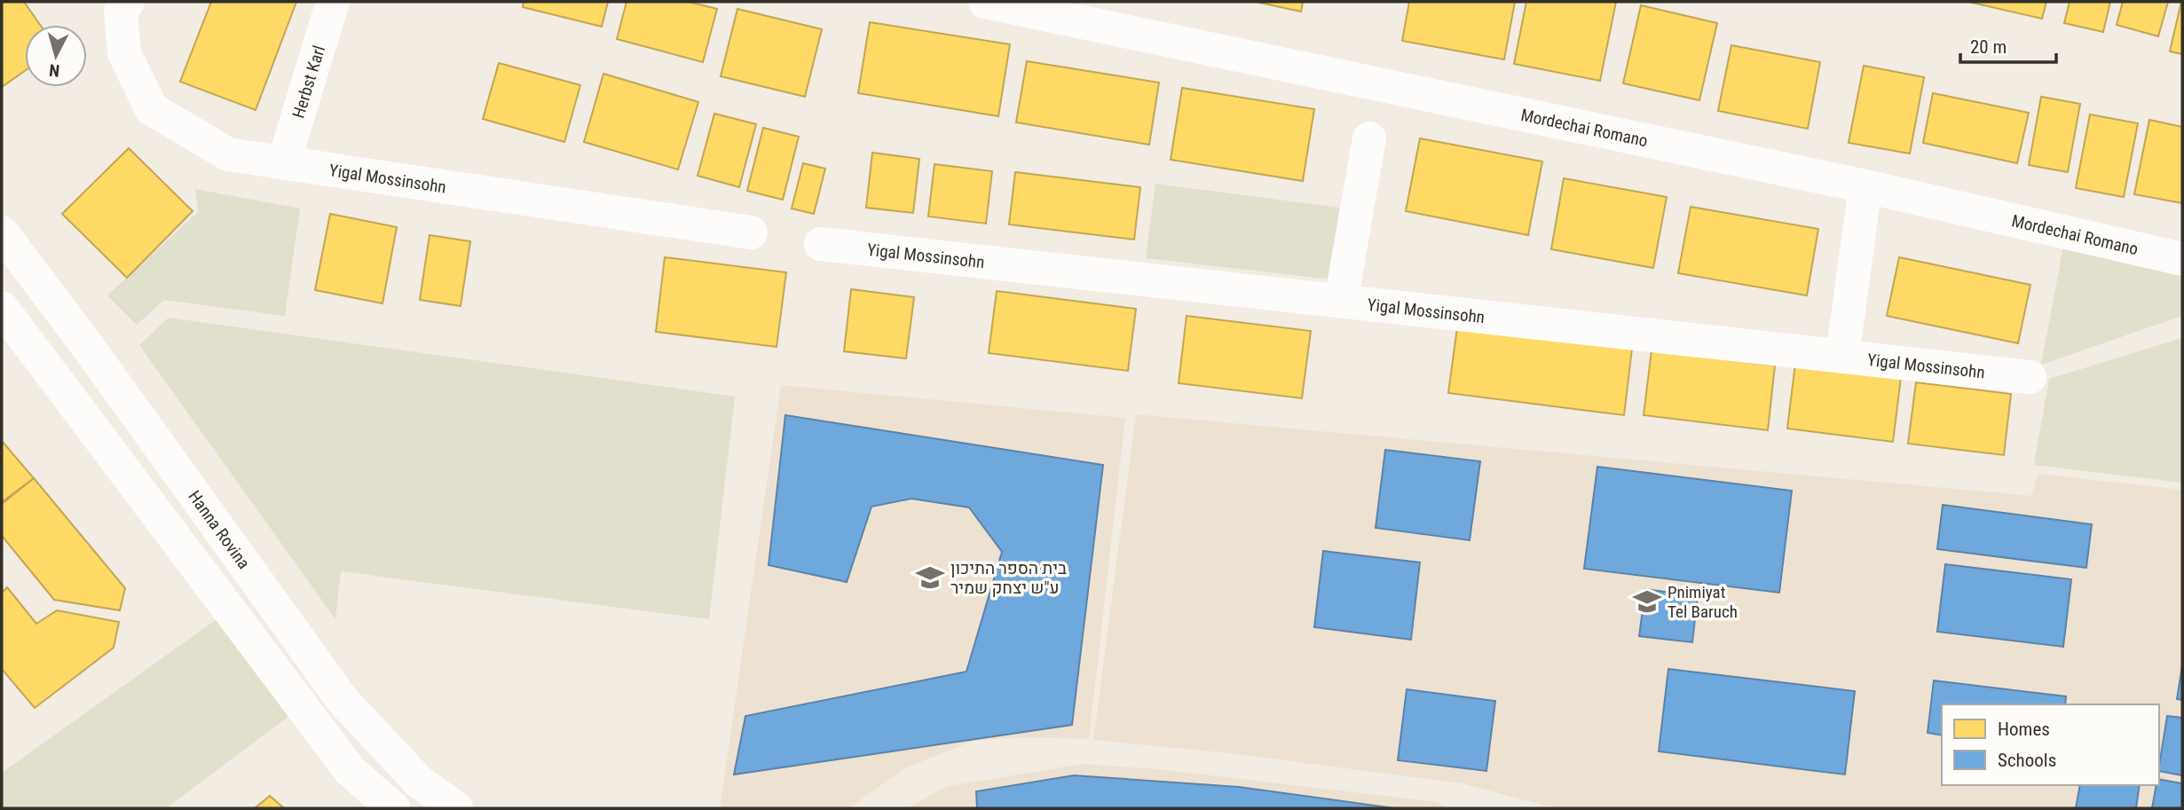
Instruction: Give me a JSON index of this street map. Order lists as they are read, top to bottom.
{
  "streets": {
    "street": [
      "Herbst Karl",
      "Mordechai Romano",
      "Yigal Mossinsohn",
      "Hanna Rovina"
    ]
  },
  "crossings": [
    ["Herbst Karl", "Yigal Mossinsohn"]
  ],
  "places": {
    "school or university": ["בית הספר התיכון ע\"ש יצחק שמיר", "Pnimiyat Tel Baruch"]
  },
  "legend": ["Homes", "Schools"],
  "scale_bar": "20 m",
  "north": "bottom"
}
